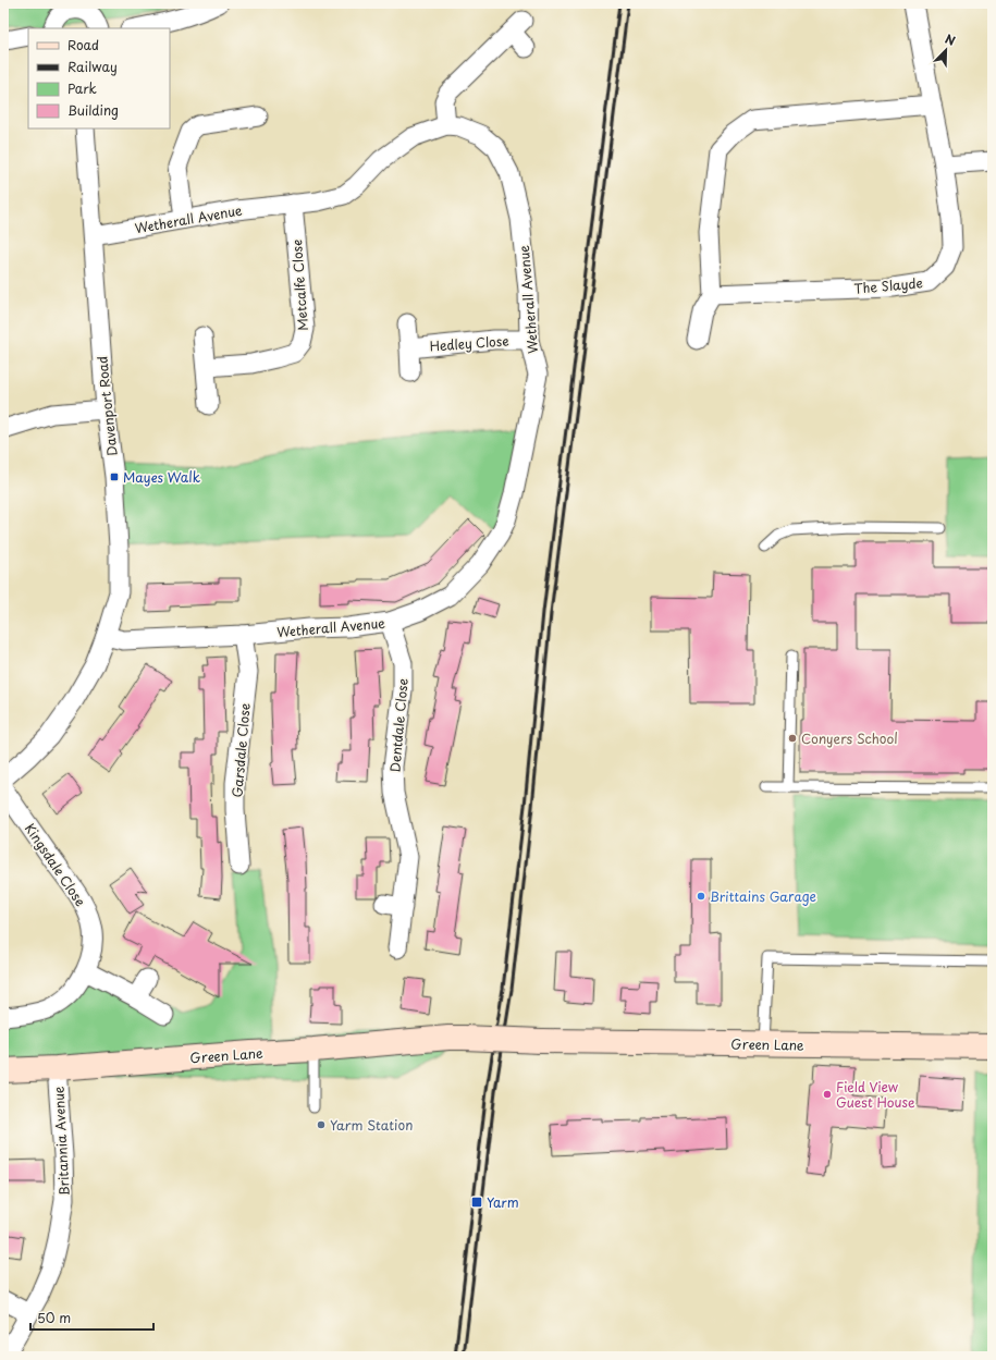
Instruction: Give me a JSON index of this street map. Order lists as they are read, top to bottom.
{
  "streets": {
    "main road": ["Green Lane"],
    "street": [
      "Wetherall Avenue",
      "Metcalfe Close",
      "The Slayde",
      "Hedley Close",
      "Davenport Road",
      "Dentdale Close",
      "Garsdale Close",
      "Kingsdale Close",
      "Britannia Avenue"
    ]
  },
  "crossings": [
    ["Wetherall Avenue", "Metcalfe Close"],
    ["Wetherall Avenue", "Hedley Close"],
    ["Wetherall Avenue", "Davenport Road"],
    ["Wetherall Avenue", "Dentdale Close"],
    ["Wetherall Avenue", "Garsdale Close"],
    ["Green Lane", "Britannia Avenue"]
  ],
  "places": {
    "transit": ["Mayes Walk", "Yarm"],
    "other": [
      "Conyers School",
      "Brittains Garage",
      "Field View Guest House",
      "Yarm Station"
    ]
  },
  "legend": [
    "Road",
    "Railway",
    "Park",
    "Building"
  ],
  "scale_bar": "50 m",
  "north": "top right"
}
